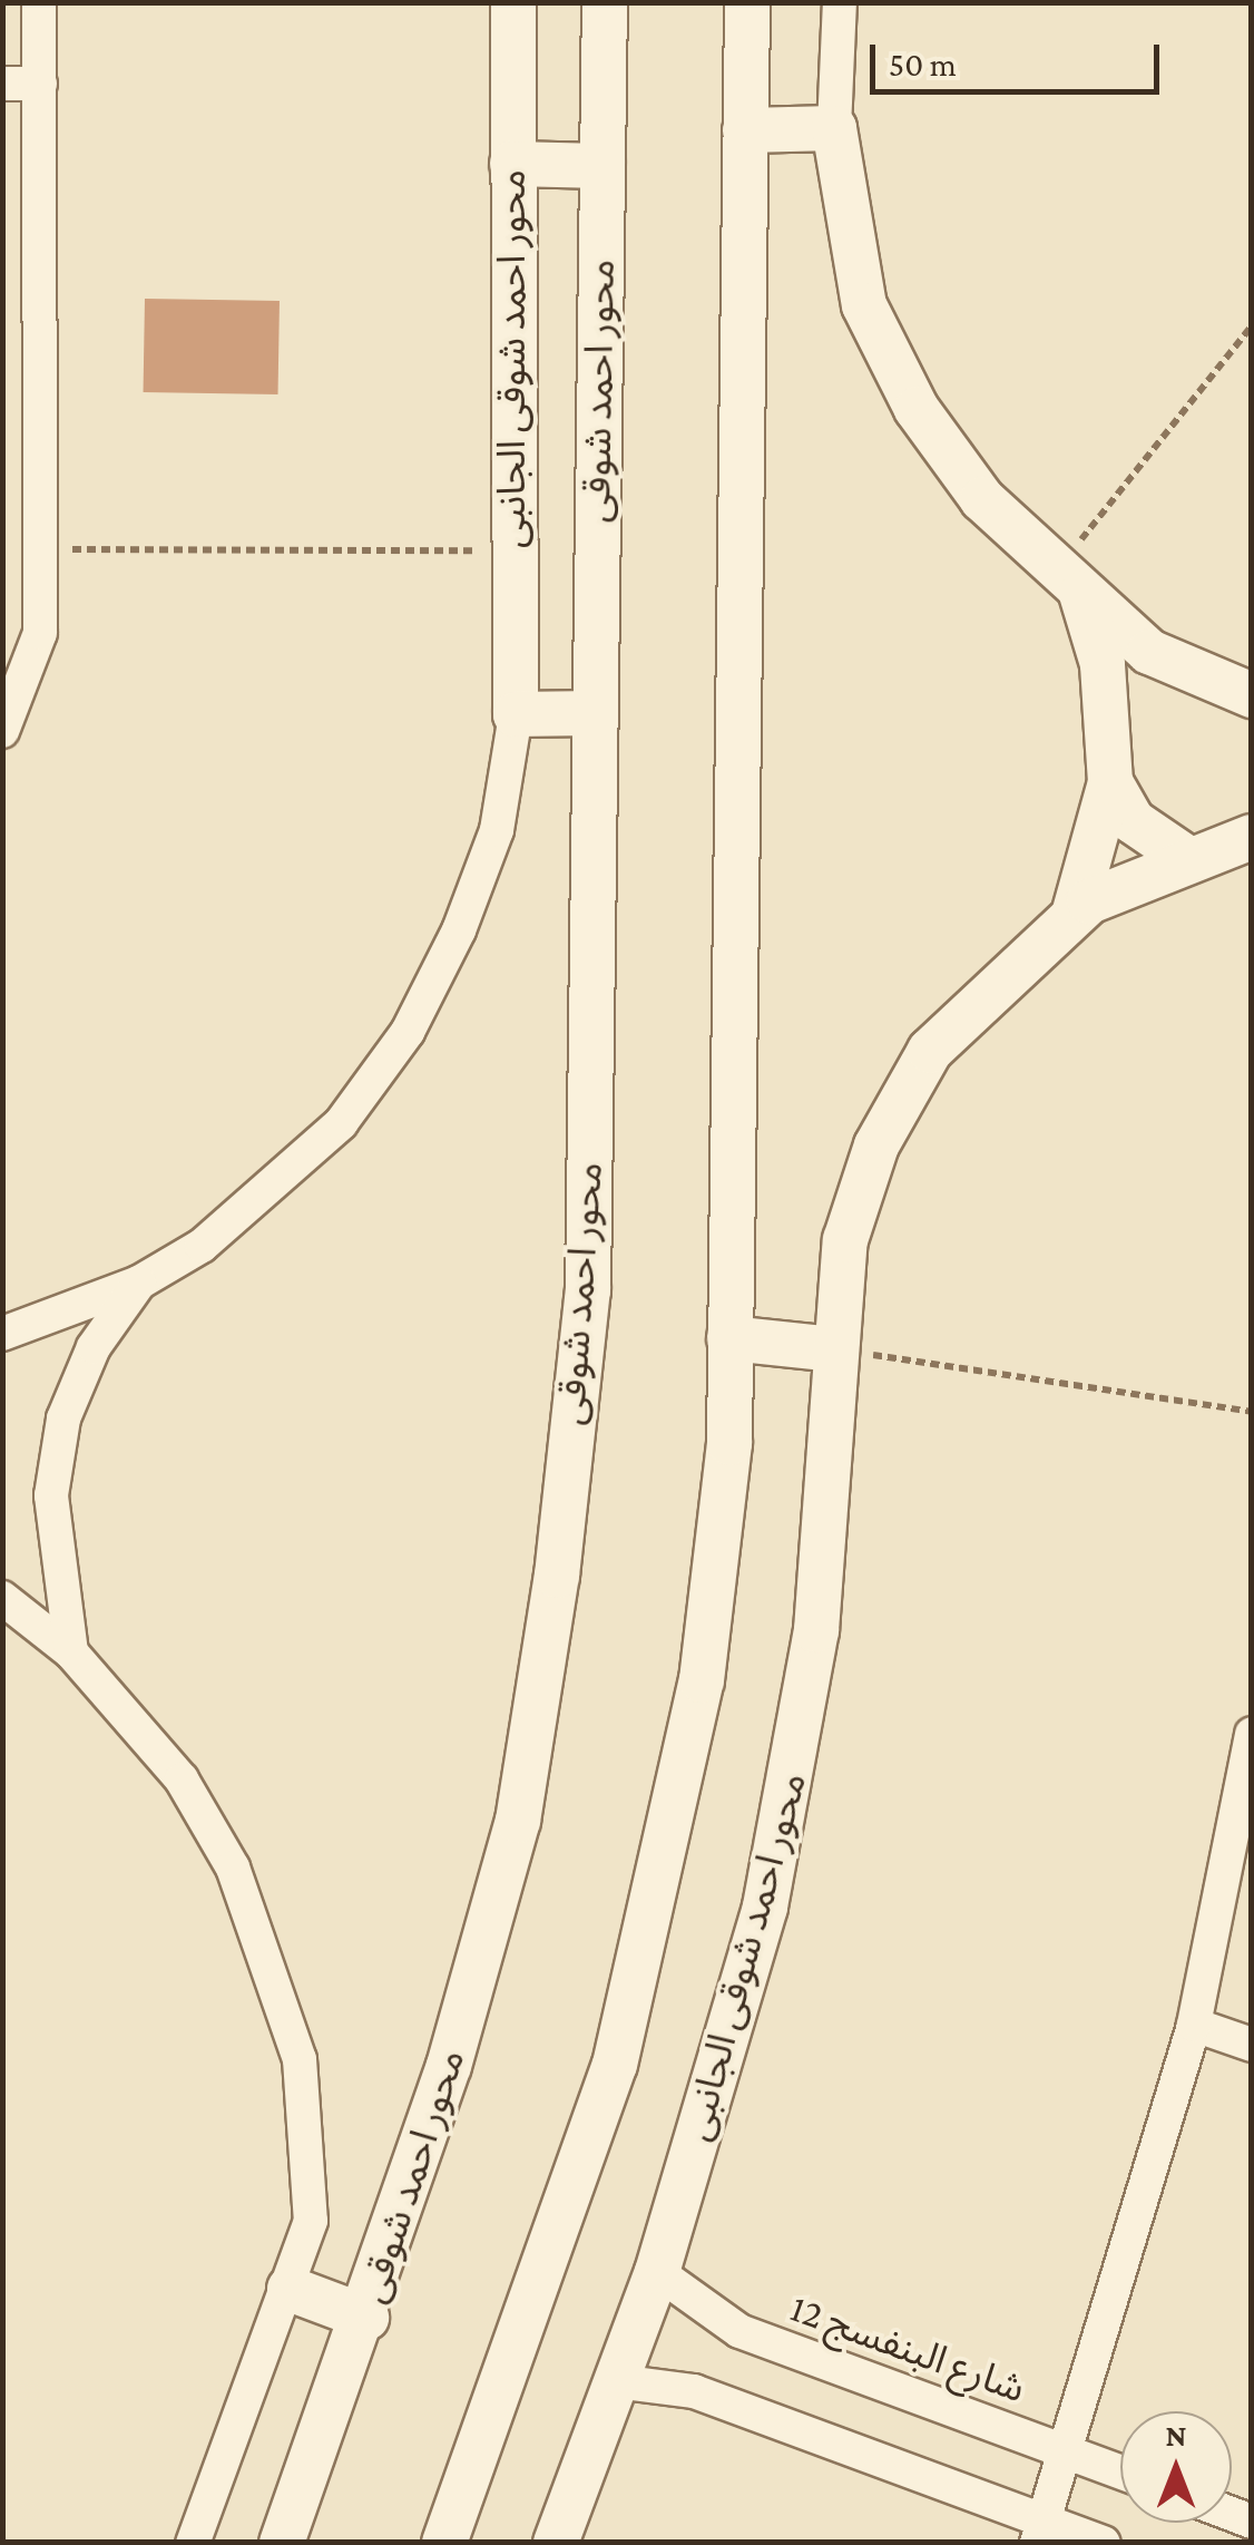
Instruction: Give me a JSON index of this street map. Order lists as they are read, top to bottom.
{
  "streets": {
    "main road": ["محور احمد شوقى الجانبى", "محور احمد شوقى"],
    "street": ["شارع البنفسج 12"]
  },
  "crossings": [
    ["محور احمد شوقى الجانبى", "شارع البنفسج 12"]
  ],
  "scale_bar": "50 m",
  "north": "top"
}
